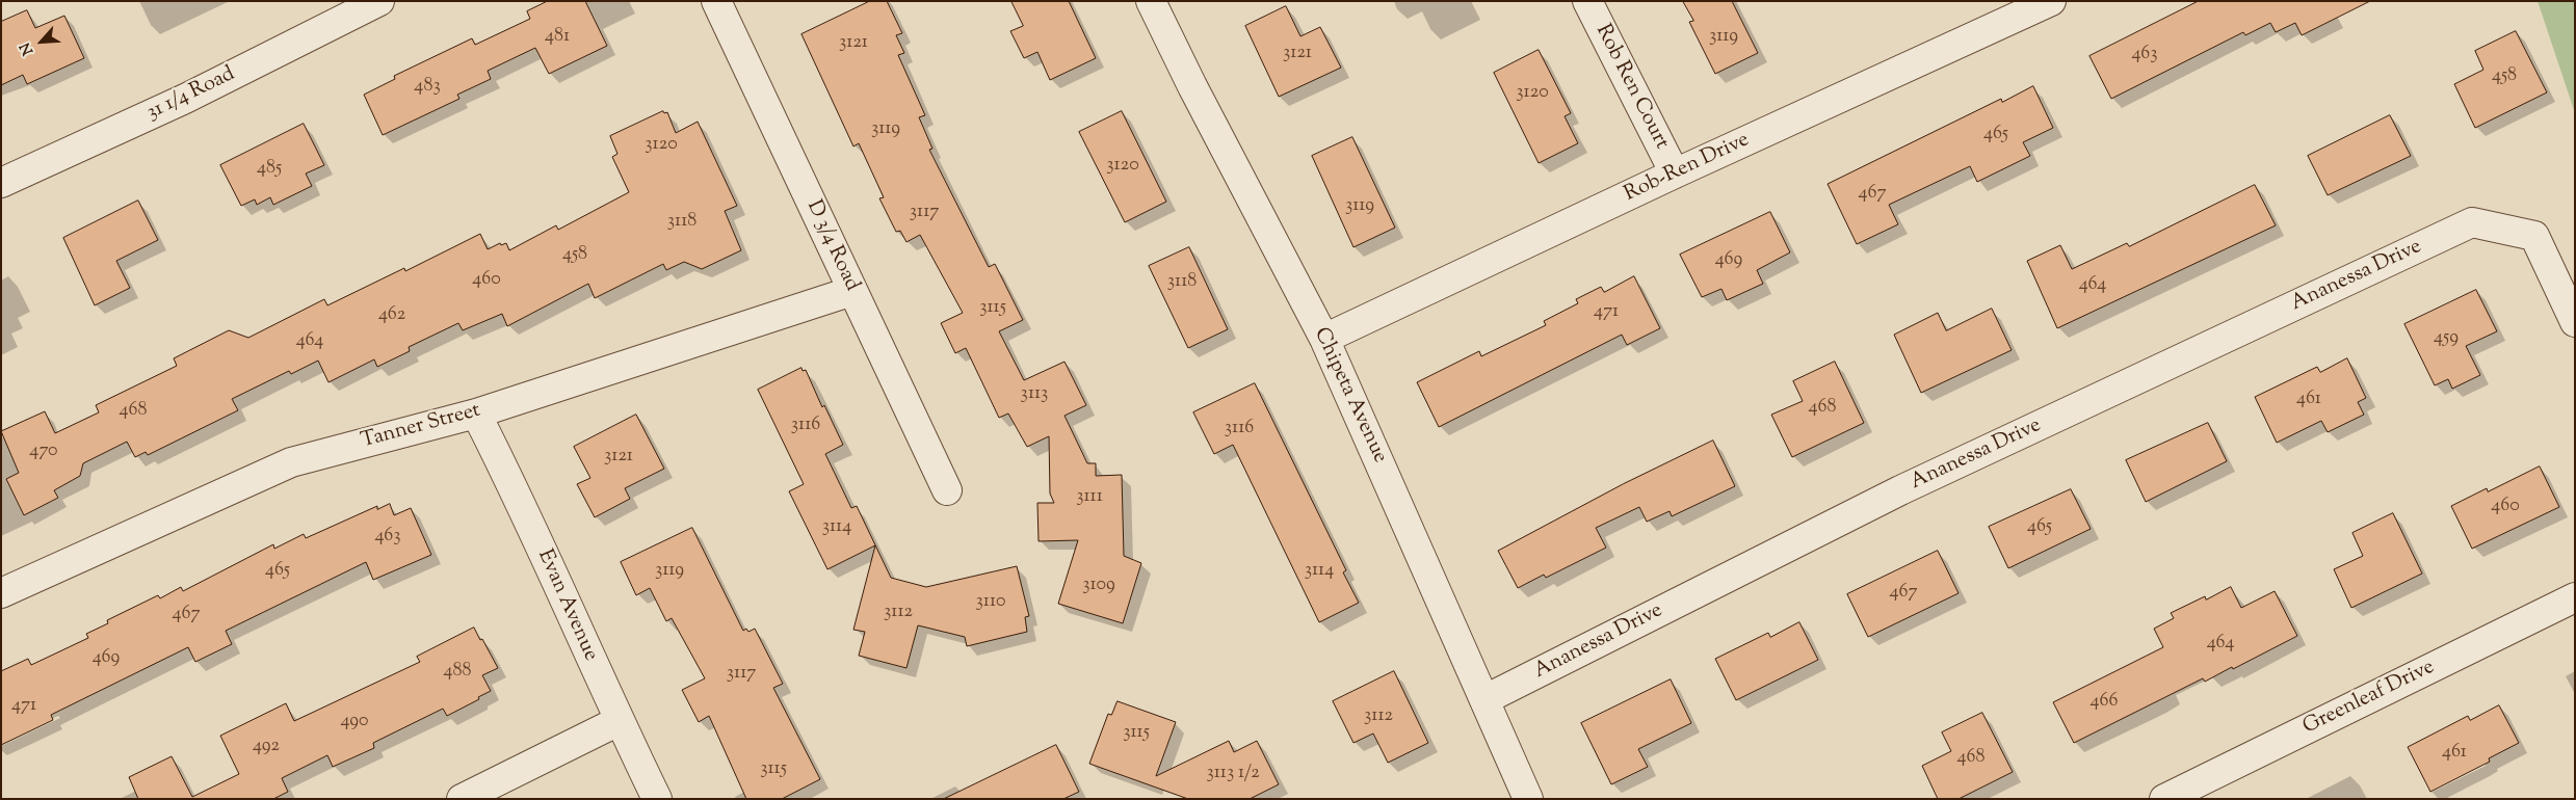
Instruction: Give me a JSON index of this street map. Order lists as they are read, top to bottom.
{
  "streets": {
    "street": [
      "Rob Ren Court",
      "31 1/4 Road",
      "Rob-Ren Drive",
      "D 3/4 Road",
      "Ananessa Drive",
      "Chipeta Avenue",
      "Tanner Street",
      "Evan Avenue",
      "Greenleaf Drive"
    ]
  },
  "crossings": [
    ["Rob Ren Court", "Rob-Ren Drive"],
    ["Rob-Ren Drive", "Chipeta Avenue"],
    ["D 3/4 Road", "Tanner Street"],
    ["Ananessa Drive", "Chipeta Avenue"],
    ["Tanner Street", "Evan Avenue"]
  ],
  "house_numbers": [
    "481",
    "3119",
    "3121",
    "3121",
    "463",
    "458",
    "483",
    "3120",
    "3119",
    "465",
    "3120",
    "3120",
    "485",
    "467",
    "3119",
    "3117",
    "3118",
    "458",
    "469",
    "460",
    "3118",
    "464",
    "3115",
    "471",
    "462",
    "459",
    "464",
    "3113",
    "461",
    "468",
    "468",
    "3116",
    "3116",
    "470",
    "3121",
    "3111",
    "460",
    "3114",
    "465",
    "463",
    "465",
    "3119",
    "3114",
    "3109",
    "467",
    "3110",
    "3112",
    "467",
    "464",
    "469",
    "488",
    "3117",
    "466",
    "471",
    "3112",
    "490",
    "3115",
    "492",
    "461",
    "468",
    "3115",
    "3113 1/2"
  ],
  "north": "bottom left"
}
